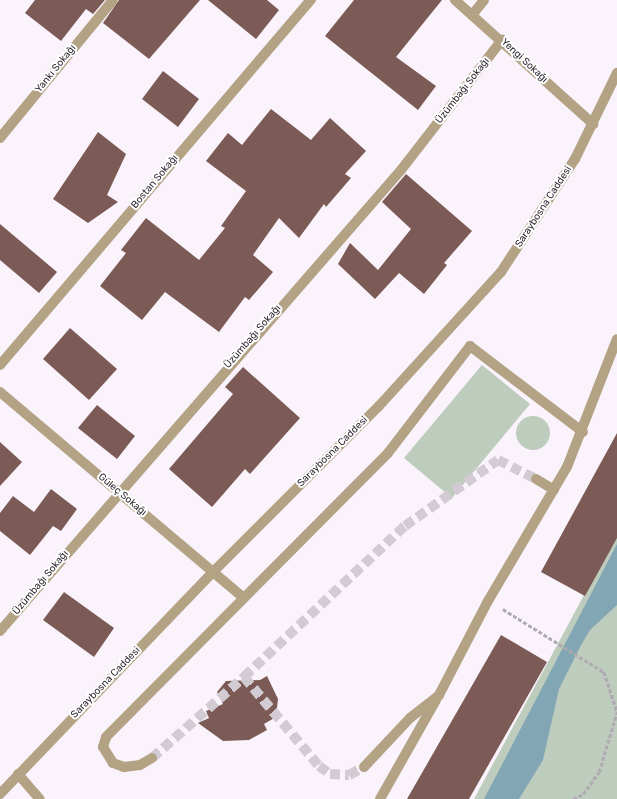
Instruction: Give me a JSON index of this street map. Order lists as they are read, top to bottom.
{
  "streets": {
    "street": [
      "Yengi Sokağı",
      "Yankı Sokağı",
      "Üzümbağı Sokağı",
      "Bostan Sokağı",
      "Saraybosna Caddesi",
      "Güleç Sokağı"
    ]
  },
  "crossings": [
    ["Yengi Sokağı", "Üzümbağı Sokağı"],
    ["Yengi Sokağı", "Saraybosna Caddesi"],
    ["Üzümbağı Sokağı", "Güleç Sokağı"],
    ["Saraybosna Caddesi", "Güleç Sokağı"]
  ]
}
